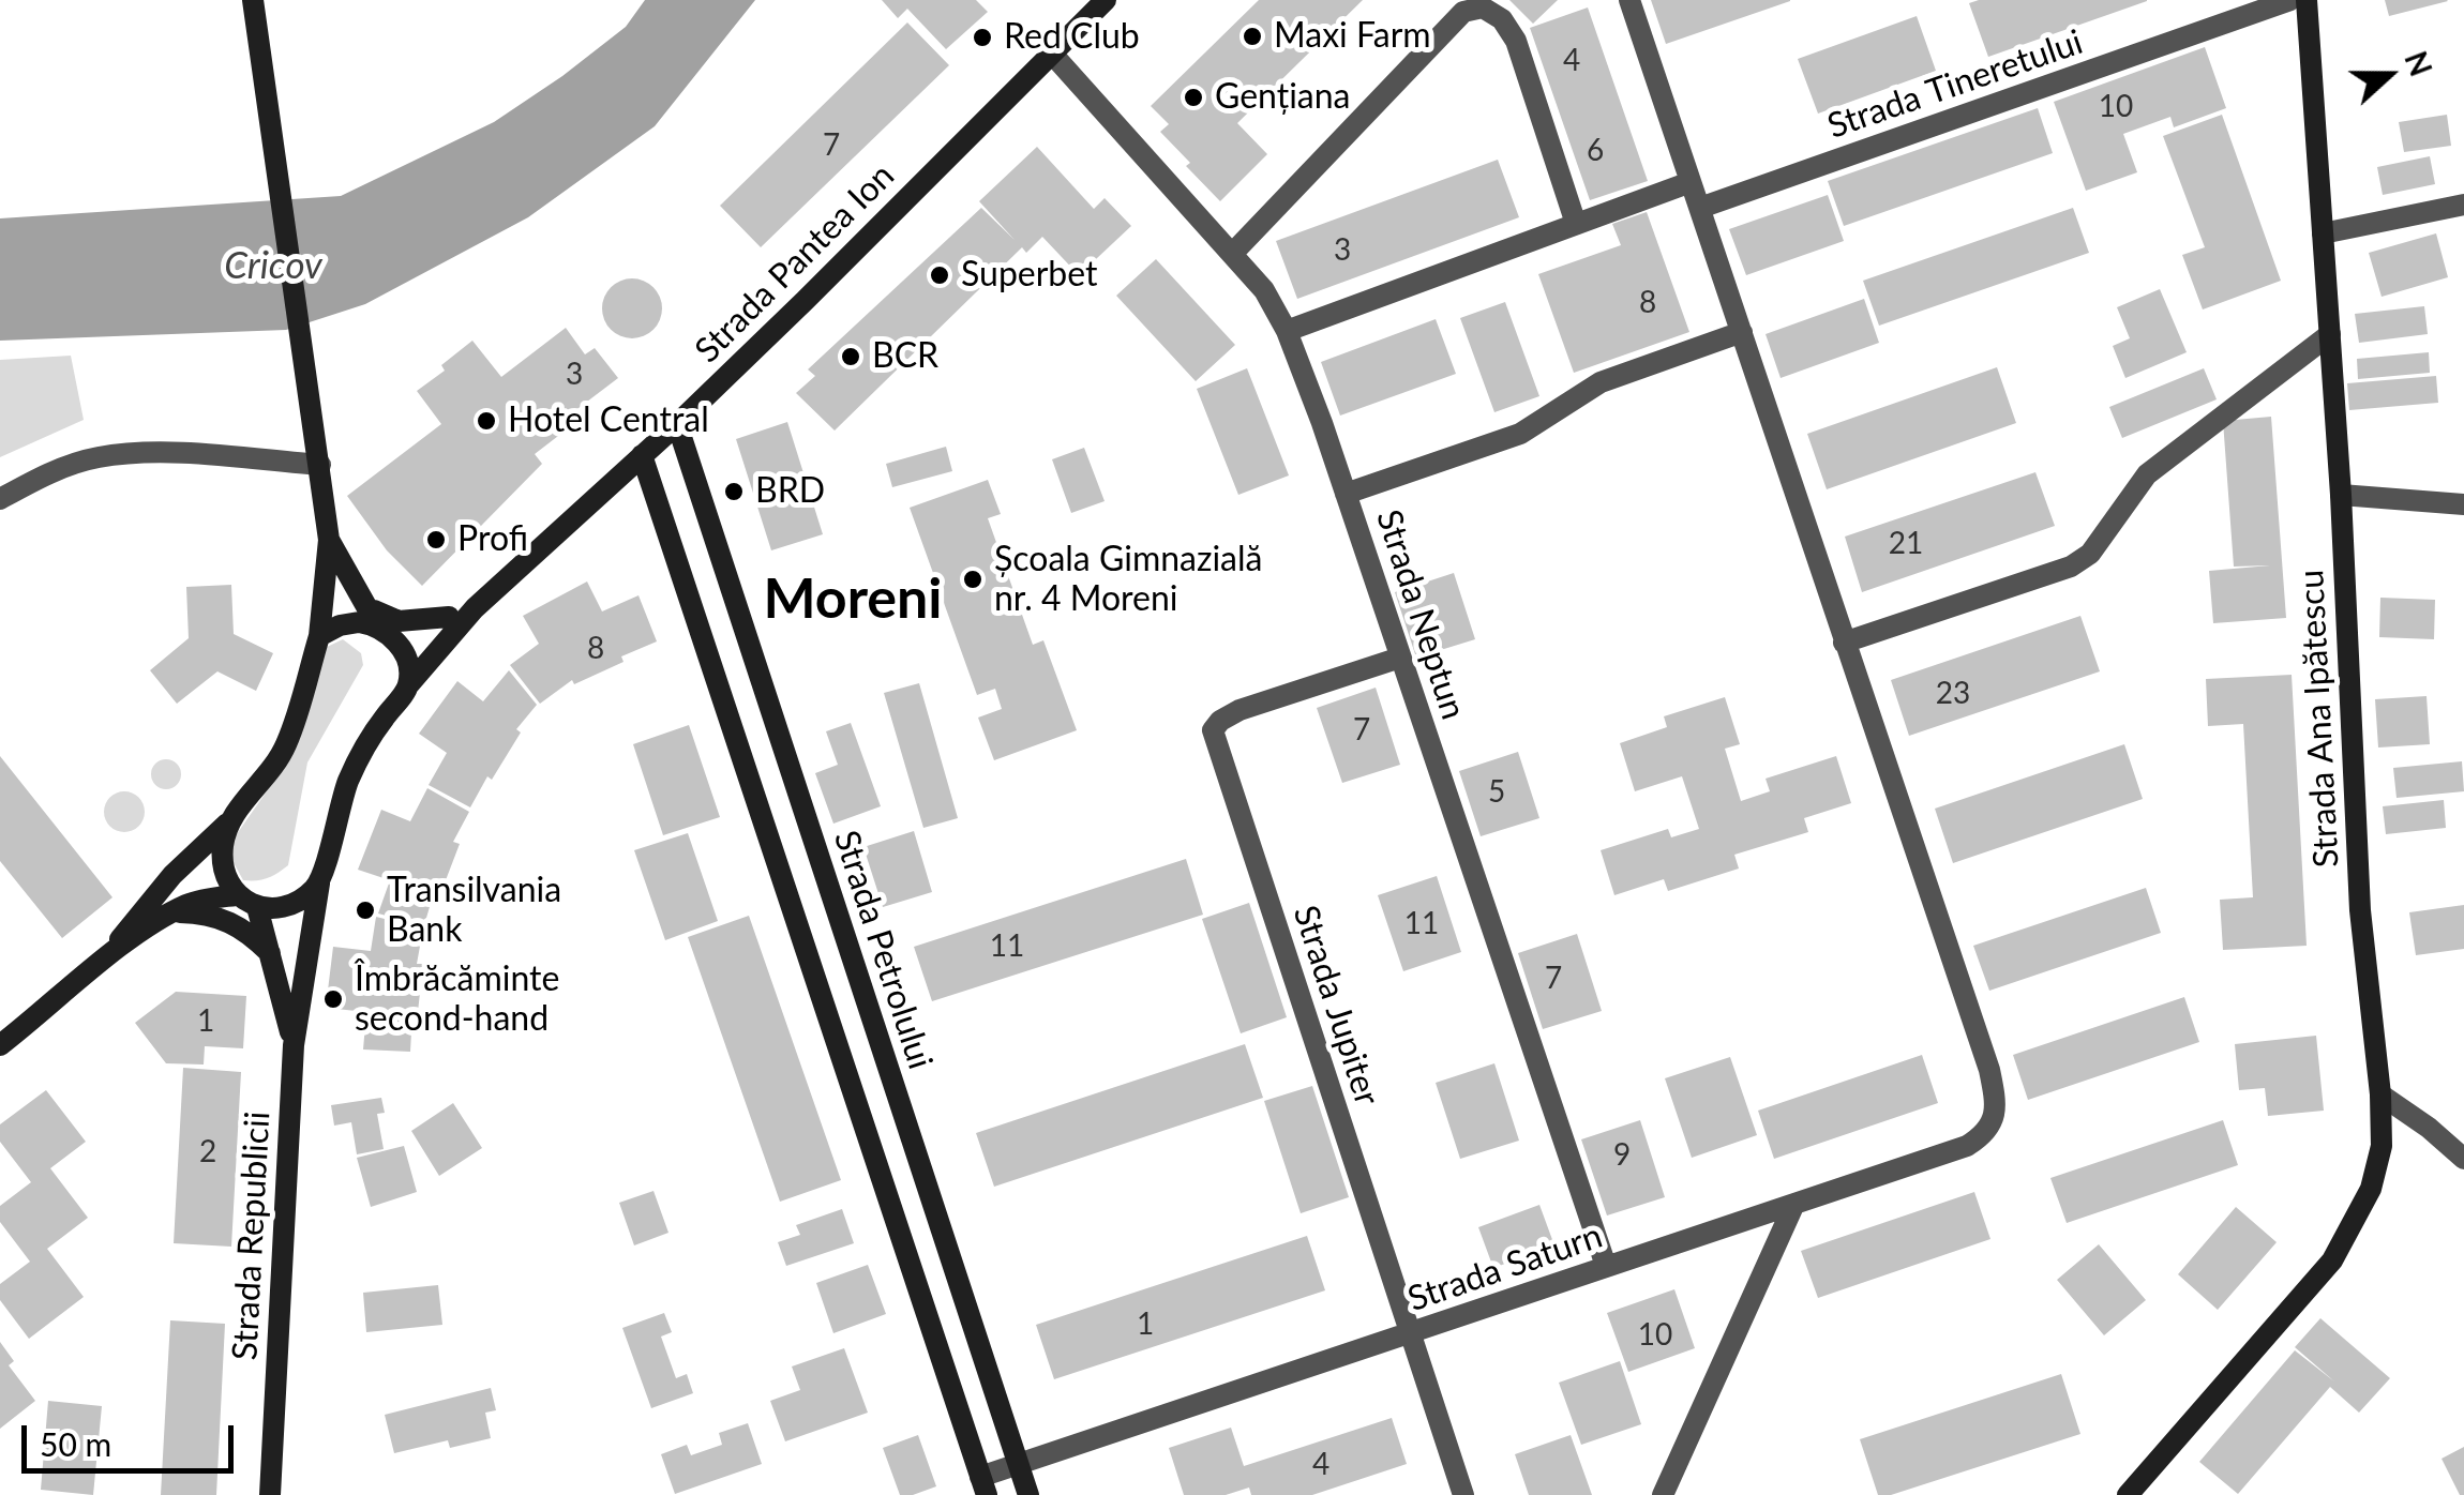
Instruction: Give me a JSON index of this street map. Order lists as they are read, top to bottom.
{
  "streets": {
    "main road": [
      "Strada Pantea Ion",
      "Strada Ana Ipătescu",
      "Strada Petrolului",
      "Strada Republicii"
    ],
    "street": [
      "Strada Tineretului",
      "Strada Neptun",
      "Strada Jupiter",
      "Strada Saturn"
    ]
  },
  "crossings": [
    ["Strada Pantea Ion", "Strada Neptun"],
    ["Strada Pantea Ion", "Strada Petrolului"],
    ["Strada Pantea Ion", "Strada Republicii"],
    ["Strada Neptun", "Strada Jupiter"],
    ["Strada Neptun", "Strada Saturn"],
    ["Strada Petrolului", "Strada Saturn"],
    ["Strada Jupiter", "Strada Saturn"]
  ],
  "districts": ["Moreni"],
  "water": ["Cricov"],
  "places": [
    "Maxi Farm",
    "Red Club",
    "Gențiana",
    "Superbet",
    "BCR",
    "Hotel Central",
    "BRD",
    "Profi",
    "Școala Gimnazială nr. 4 Moreni",
    "Transilvania Bank",
    "Îmbrăcăminte second-hand"
  ],
  "house_numbers": [
    "4",
    "10",
    "7",
    "6",
    "3",
    "8",
    "3",
    "21",
    "8",
    "23",
    "7",
    "5",
    "11",
    "11",
    "7",
    "1",
    "2",
    "9",
    "1",
    "10",
    "4"
  ],
  "scale_bar": "50 m",
  "north": "right"
}
